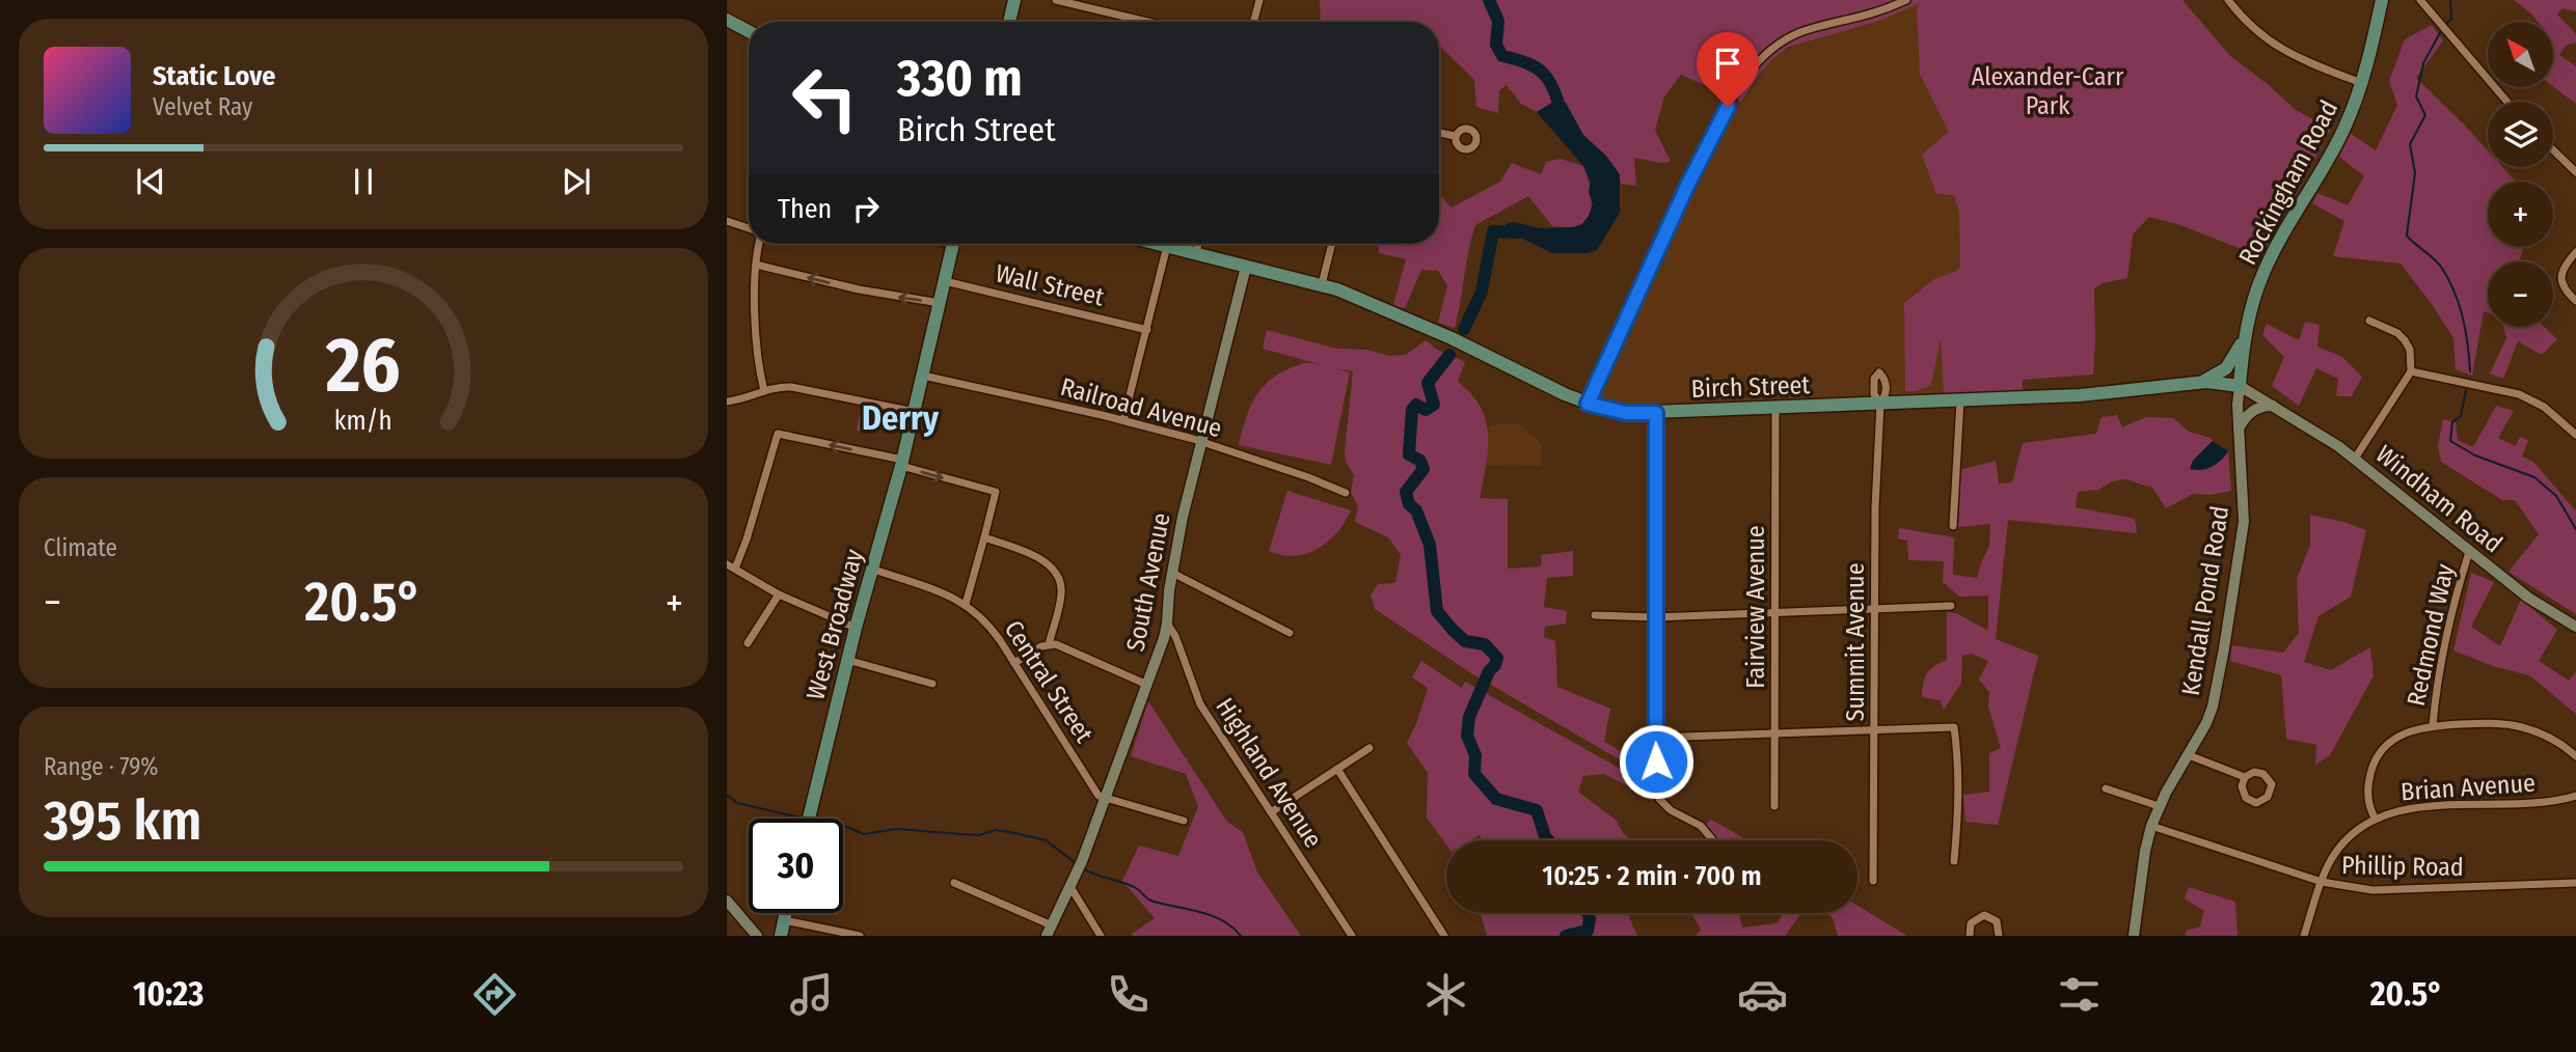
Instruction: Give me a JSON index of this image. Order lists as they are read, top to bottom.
{
  "streets": {
    "main road": ["Rockingham Road", "Birch Street", "West Broadway"],
    "street": [
      "Wall Street",
      "Railroad Avenue",
      "Windham Road",
      "South Avenue",
      "Kendall Pond Road",
      "Fairview Avenue",
      "Redmond Way",
      "Summit Avenue",
      "Central Street",
      "Highland Avenue",
      "Brian Avenue",
      "Phillip Road"
    ]
  },
  "crossings": [
    ["Rockingham Road", "Birch Street"],
    ["Rockingham Road", "Windham Road"],
    ["Rockingham Road", "Kendall Pond Road"],
    ["Wall Street", "West Broadway"],
    ["Birch Street", "Windham Road"],
    ["Birch Street", "South Avenue"],
    ["Birch Street", "Kendall Pond Road"],
    ["Birch Street", "Fairview Avenue"],
    ["Birch Street", "Summit Avenue"],
    ["Railroad Avenue", "South Avenue"],
    ["Railroad Avenue", "West Broadway"],
    ["Windham Road", "Kendall Pond Road"],
    ["Windham Road", "Redmond Way"],
    ["South Avenue", "Central Street"],
    ["South Avenue", "Highland Avenue"],
    ["Kendall Pond Road", "Phillip Road"],
    ["West Broadway", "Central Street"],
    ["Brian Avenue", "Phillip Road"]
  ],
  "districts": ["Derry"],
  "parks": ["Alexander-Carr Park"],
  "north": "top left",
  "page": {
    "map_buttons": ["+", "−"],
    "turn": ["330 m", "Birch Street"],
    "song": ["Static Love", "Velvet Ray"],
    "then": "Then",
    "tile": [
      "Climate",
      ["Range · 79%", "395 km"]
    ],
    "heat": ["−", "20.5°", "+"],
    "limit": "30",
    "trip": "10:25 · 2 min · 700 m",
    "tabs": ["10:23", "20.5°"],
    "gauge": ["26", "km/h"]
  }
}
